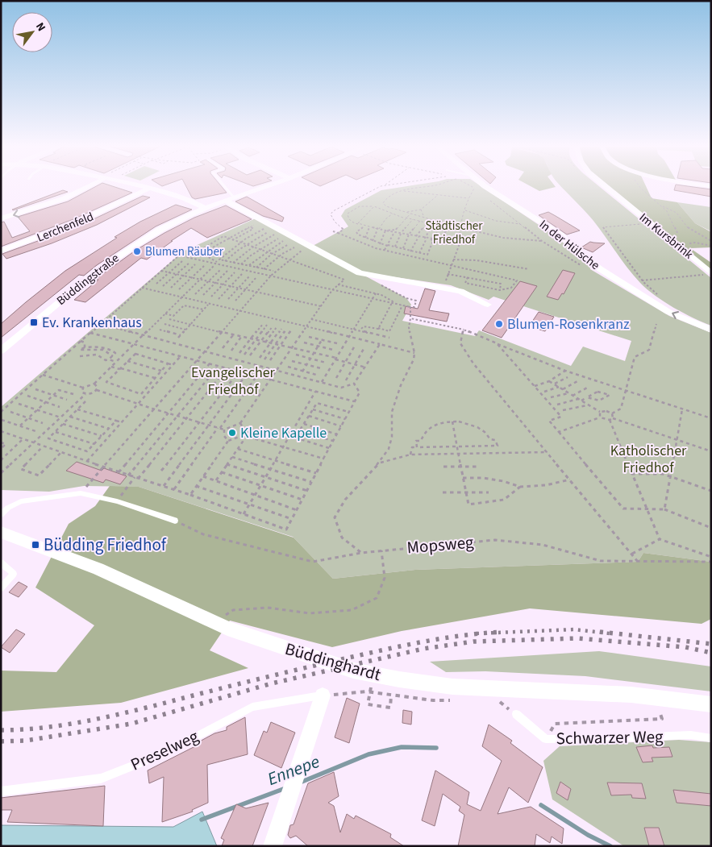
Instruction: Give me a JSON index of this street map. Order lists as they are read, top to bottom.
{
  "streets": {
    "street": [
      "Lerchenfeld",
      "Im Kursbrink",
      "In der Hülsche",
      "Büddingstraße",
      "Büddinghardt"
    ],
    "lane": ["Schwarzer Weg", "Preselweg"],
    "path": ["Mopsweg"]
  },
  "one_way": ["In der Hülsche"],
  "water": ["Ennepe"],
  "parks": ["Städtischer Friedhof", "Evangelischer Friedhof", "Katholischer Friedhof"],
  "places": {
    "other": ["Blumen Räuber", "Blumen-Rosenkranz", "Kleine Kapelle"],
    "transit": ["Ev. Krankenhaus", "Büdding Friedhof"]
  },
  "north": "top right"
}
